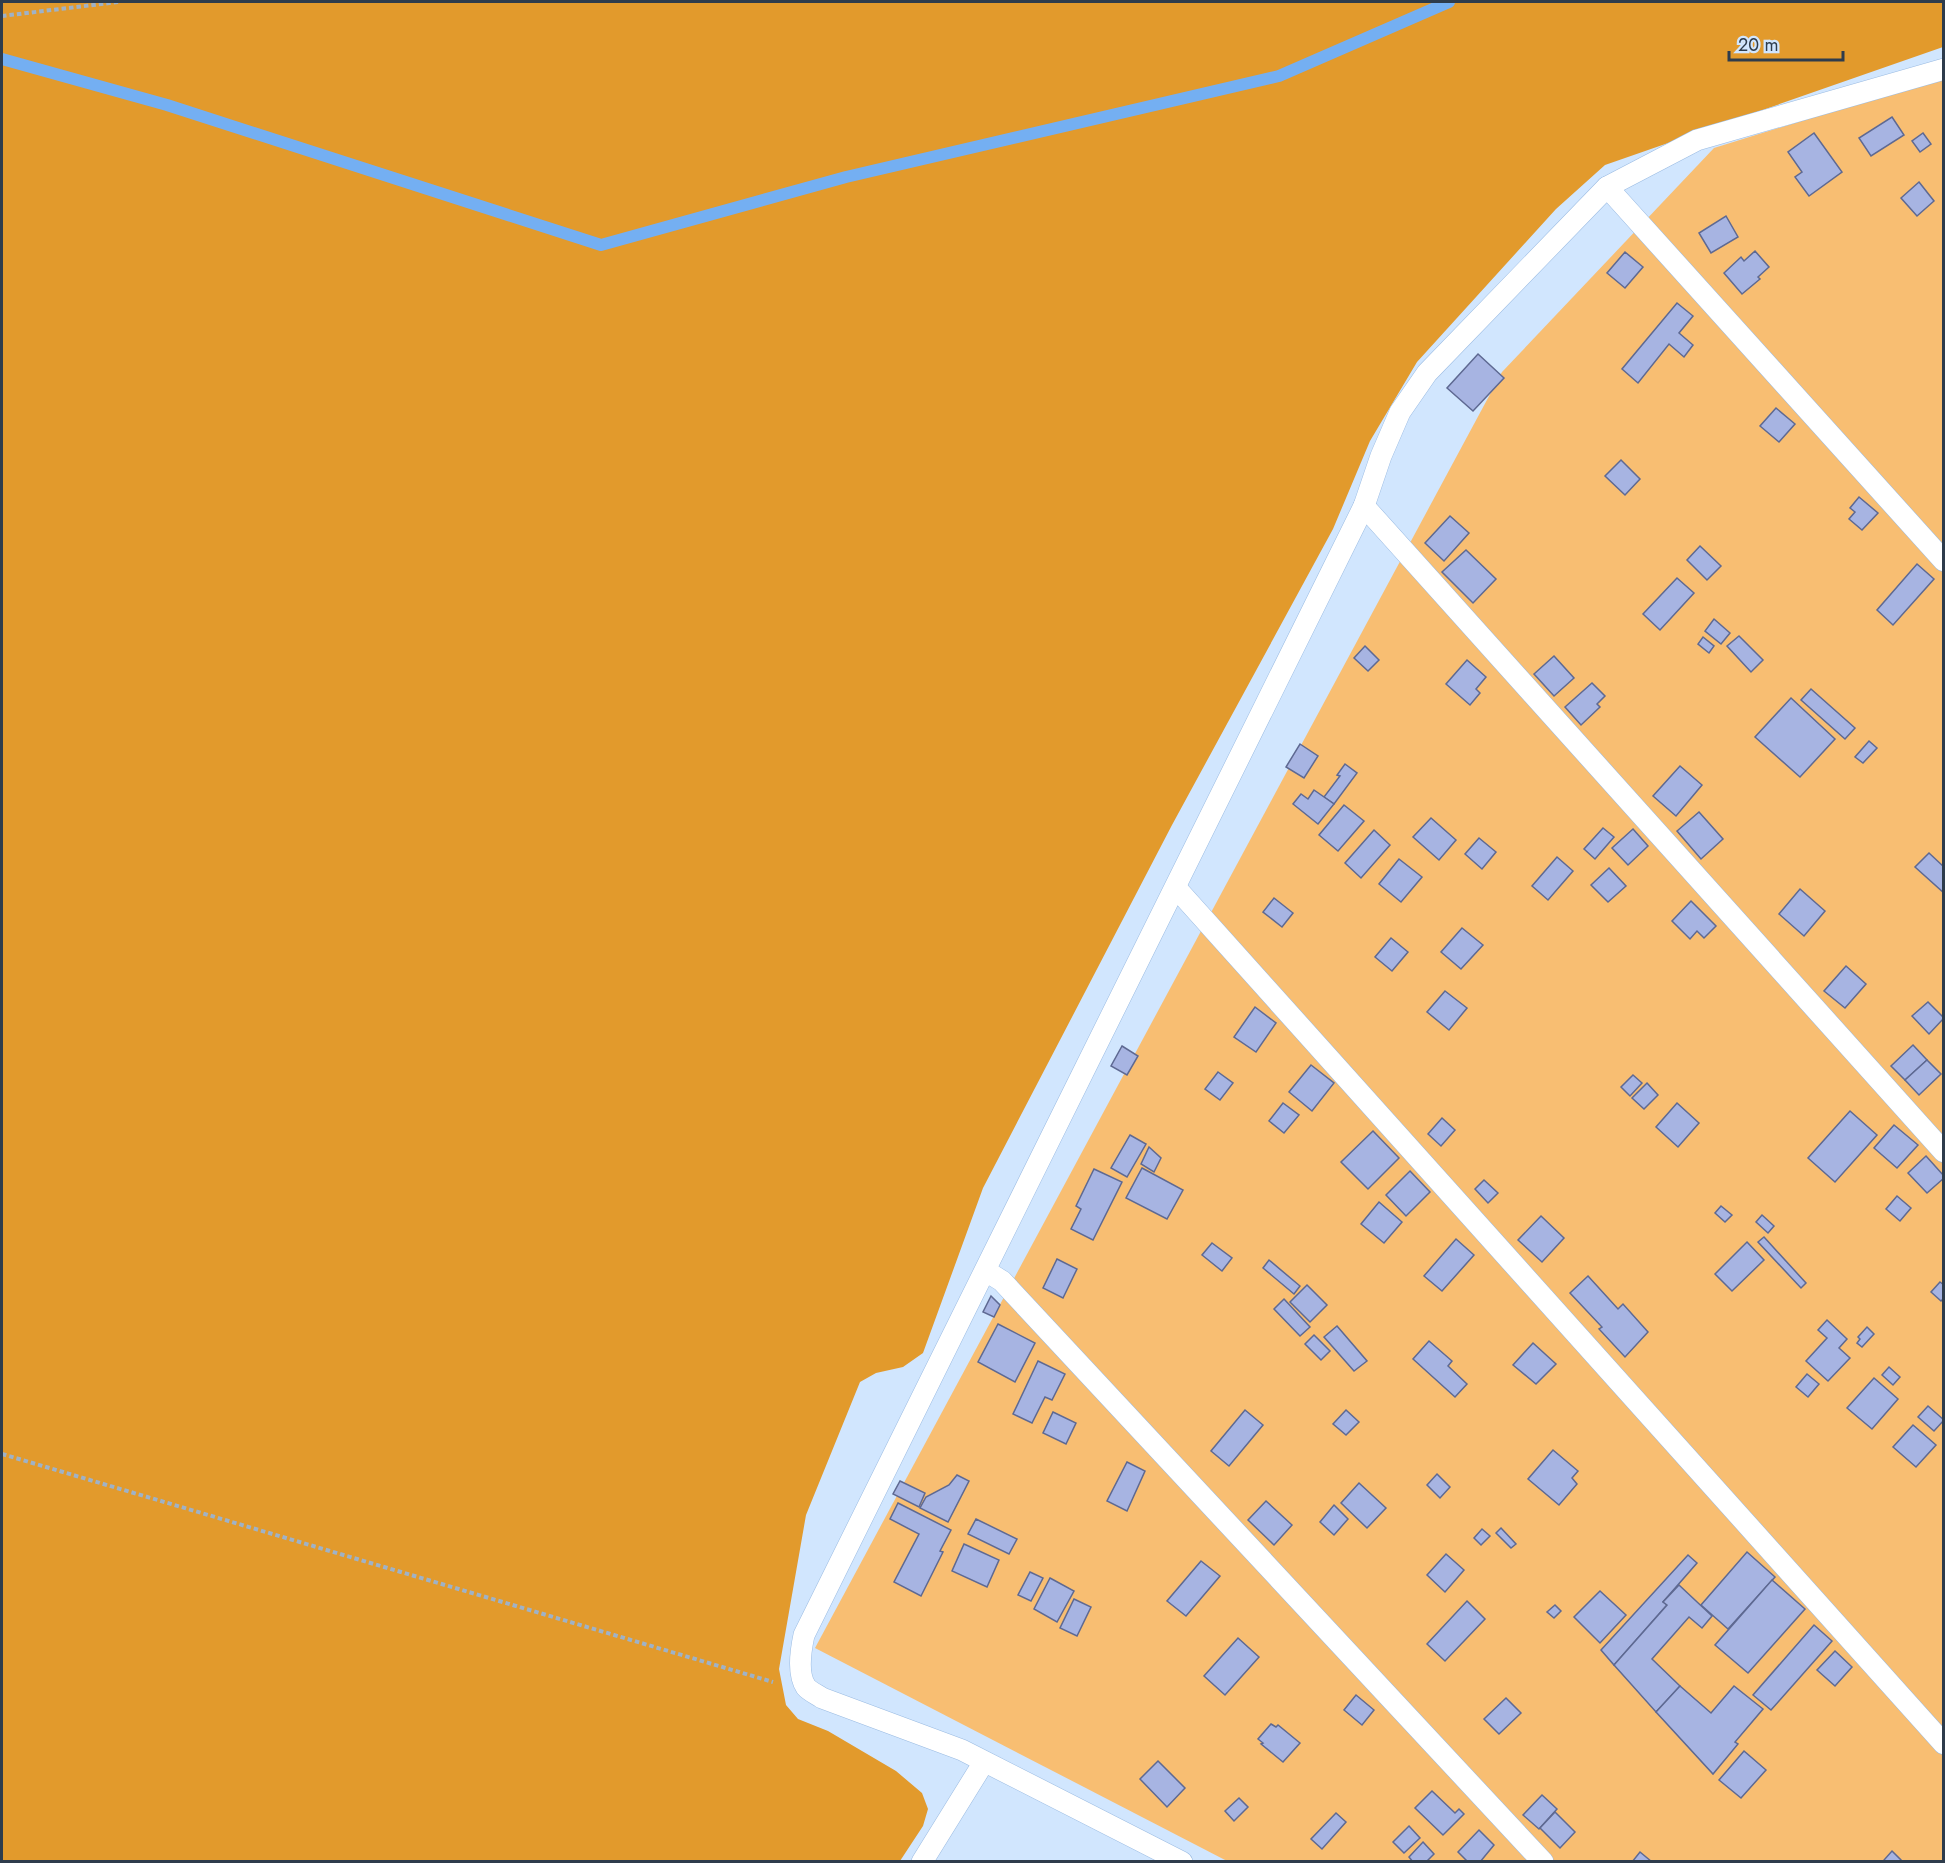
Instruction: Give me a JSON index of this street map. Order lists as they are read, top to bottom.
{
  "scale_bar": "20 m"
}
